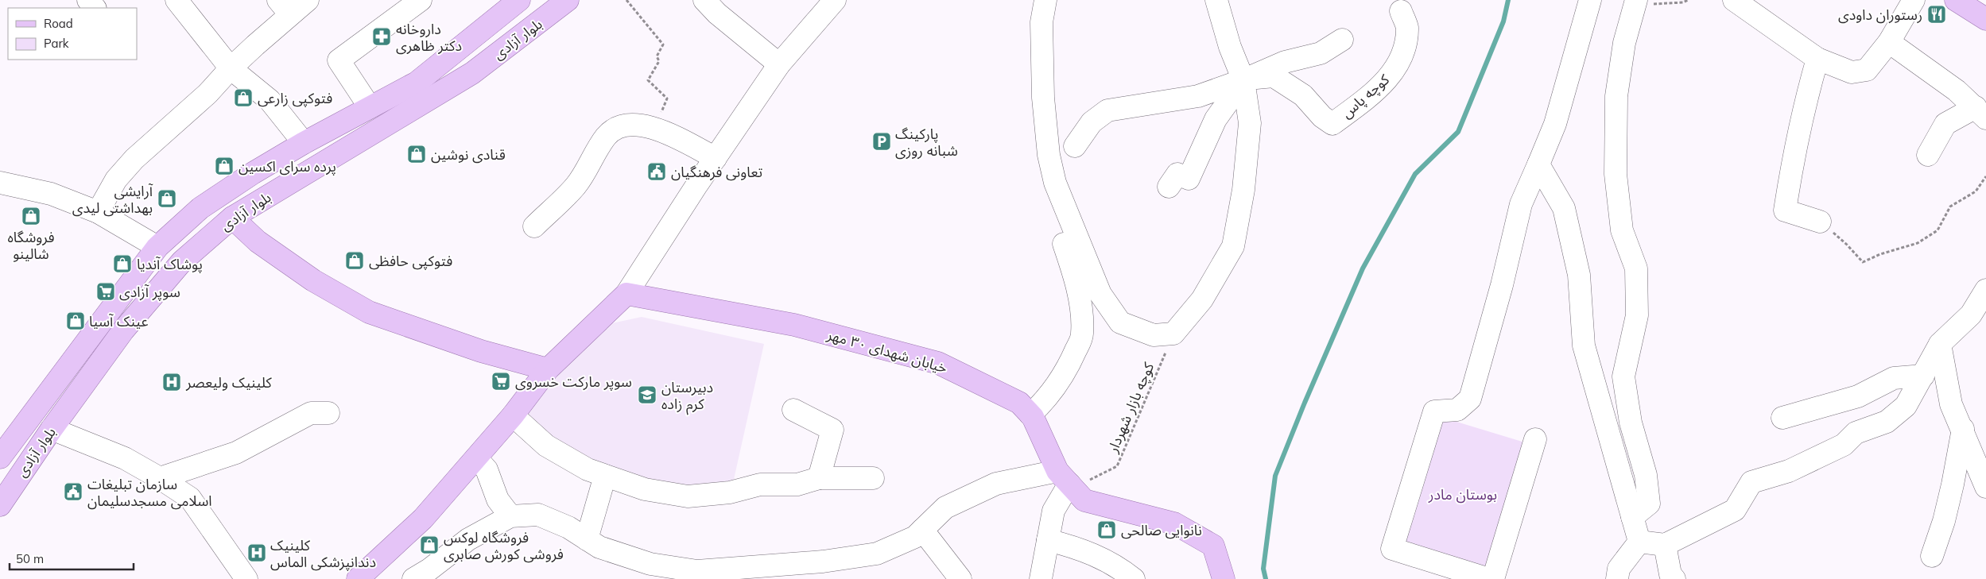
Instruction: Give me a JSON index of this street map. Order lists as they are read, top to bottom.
{
  "streets": {
    "main road": ["بلوار آزادی", "خیابان شهدای ۳۰ مهر"],
    "street": ["کوچه پاس"],
    "path": ["کوچه بازار شهردار"]
  },
  "crossings": [
    ["خیابان شهدای ۳۰ مهر", "کوچه بازار شهردار"]
  ],
  "parks": ["بوستان مادر"],
  "places": {
    "restaurant": ["رستوران داودی"],
    "pharmacy": ["داروخانه دکتر ظاهری"],
    "shop": [
      "فتوکپی زارعی",
      "قنادی نوشین",
      "پرده سرای اکسین",
      "آرایشی بهداشتی لیدی",
      "فروشگاه شالینو",
      "فتوکپی حافظی",
      "پوشاک آندیا",
      "عینک آسیا",
      "نانوایی صالحی",
      "فروشگاه لوکس فروشی کورش صابری"
    ],
    "parking": ["پارکینگ شبانه روزی"],
    "public building": ["تعاونی فرهنگیان", "سازمان تبلیغات اسلامی مسجدسلیمان"],
    "supermarket": ["سوپر آزادی", "سوپر مارکت خسروی"],
    "hospital": ["کلینیک ولیعصر", "کلینیک دندانپزشکی الماس"],
    "school or university": ["دبیرستان کرم زاده"]
  },
  "legend": ["Road", "Park"],
  "scale_bar": "50 m"
}
